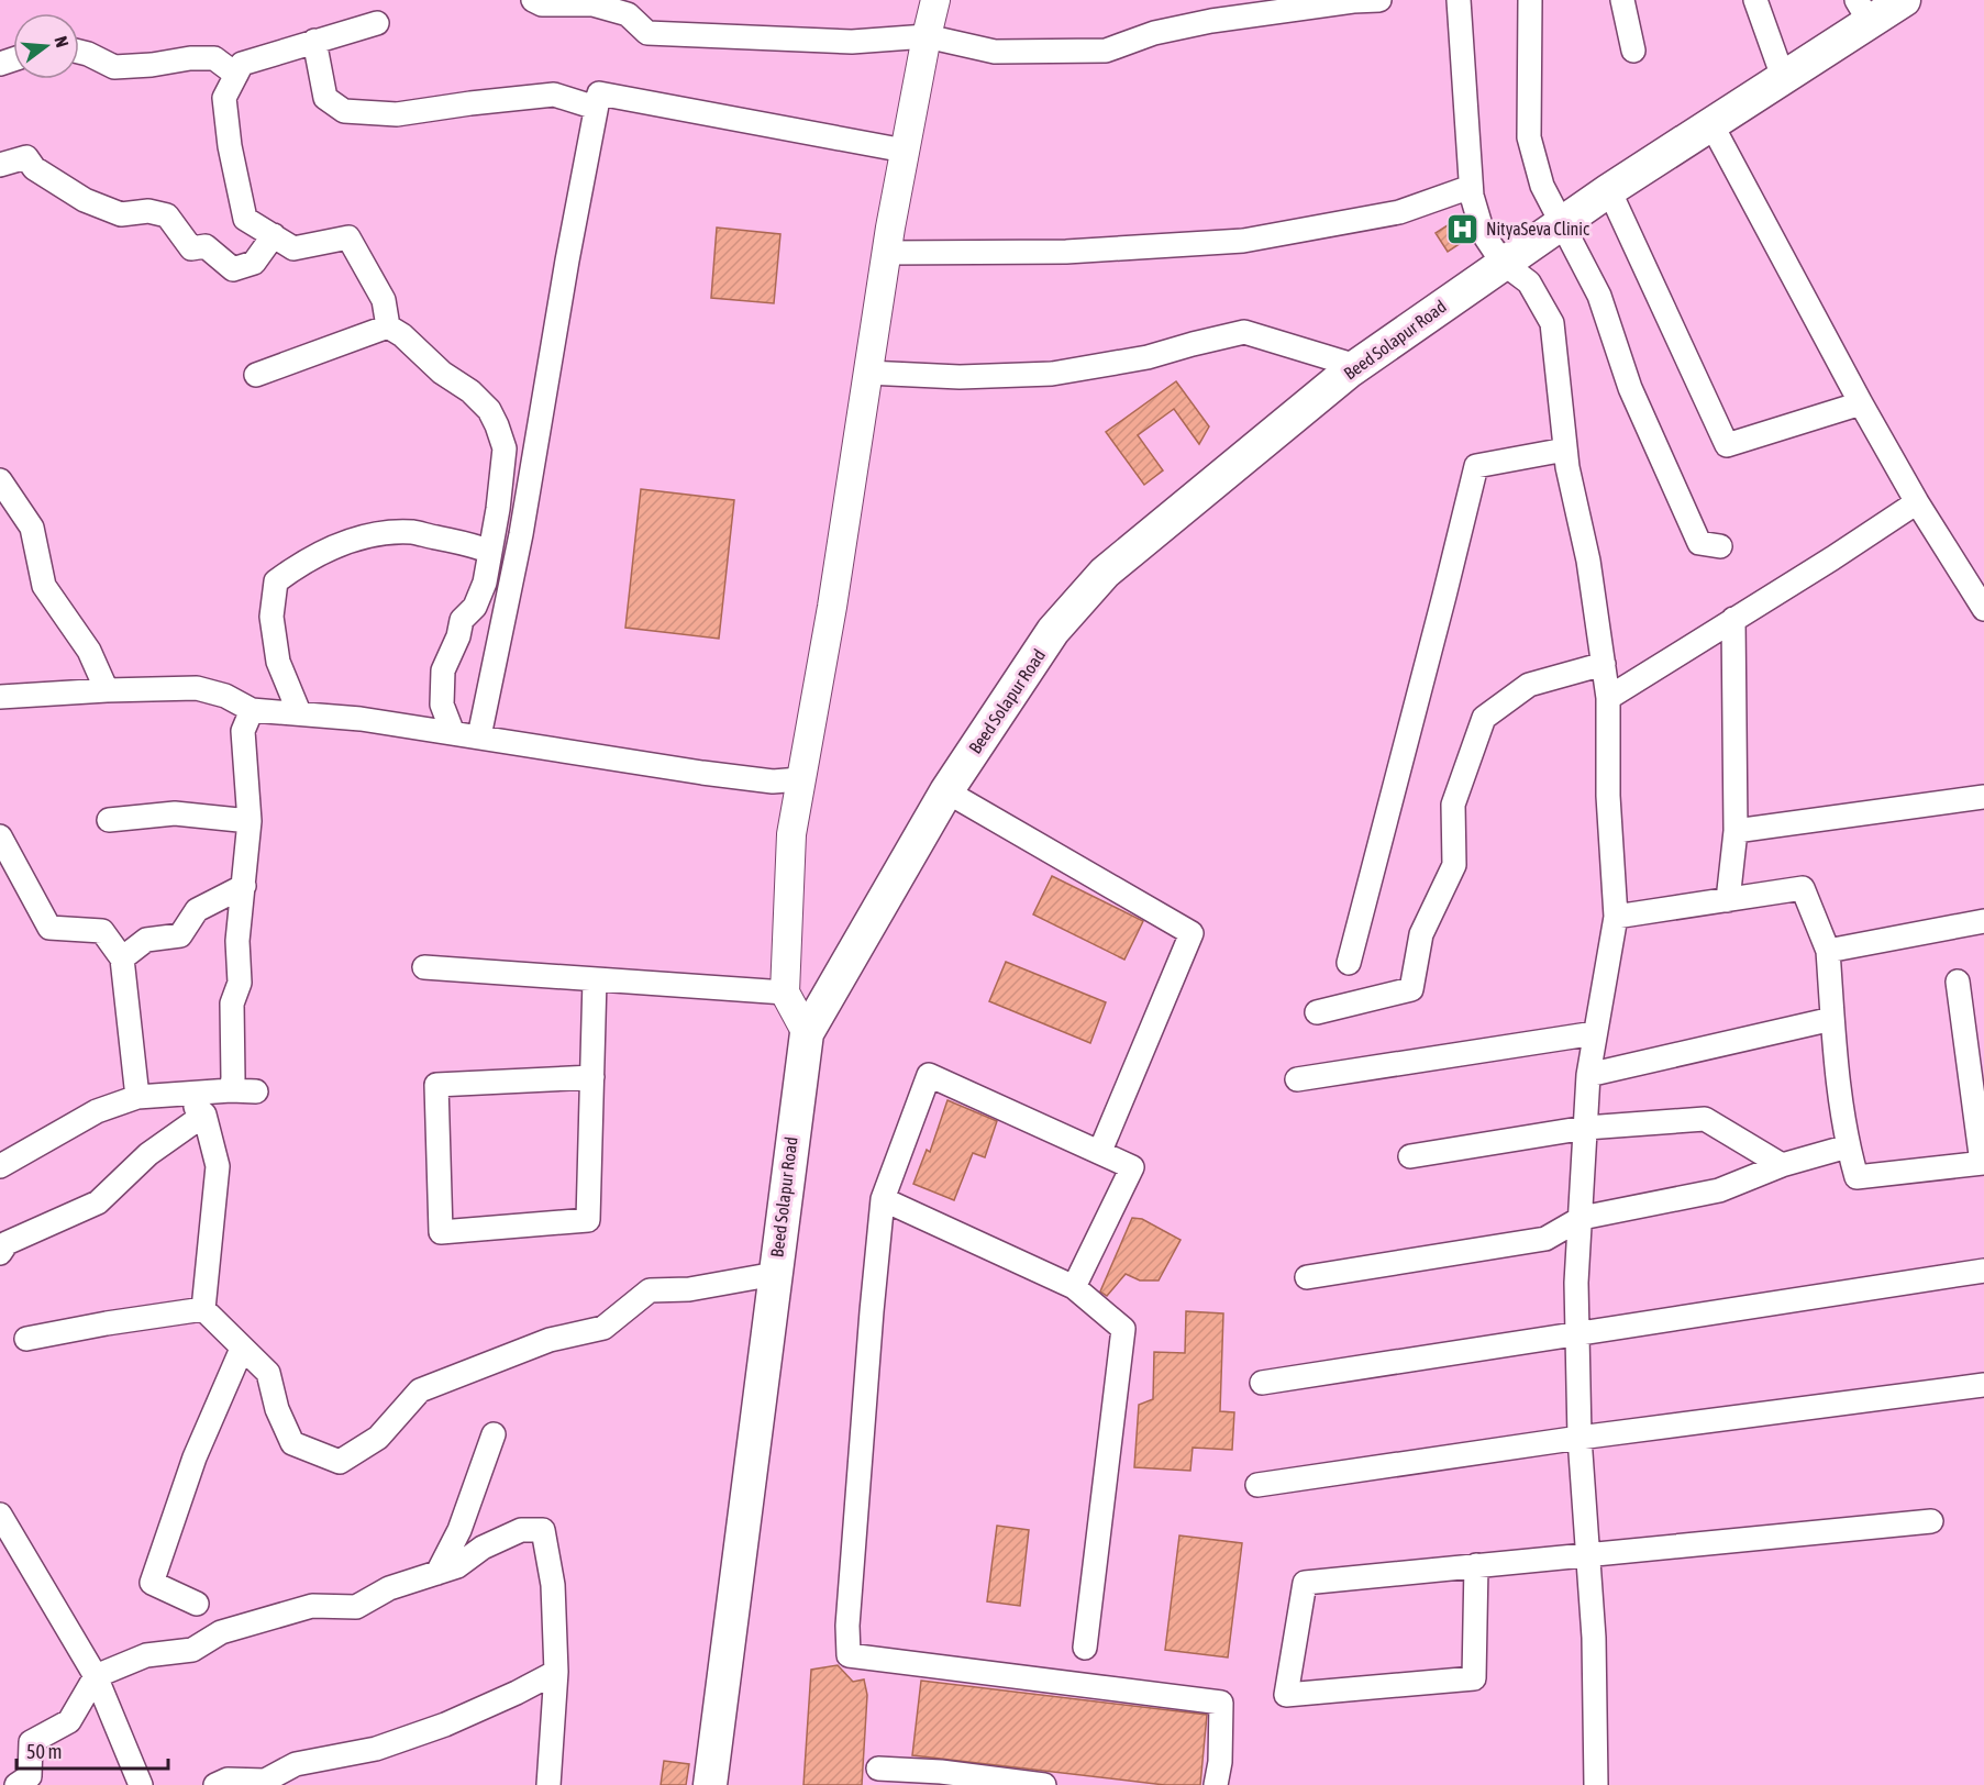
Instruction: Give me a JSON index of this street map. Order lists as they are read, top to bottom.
{
  "streets": {
    "main road": ["Beed Solapur Road"]
  },
  "places": {
    "hospital": ["NityaSeva Clinic"]
  },
  "scale_bar": "50 m",
  "north": "right"
}
